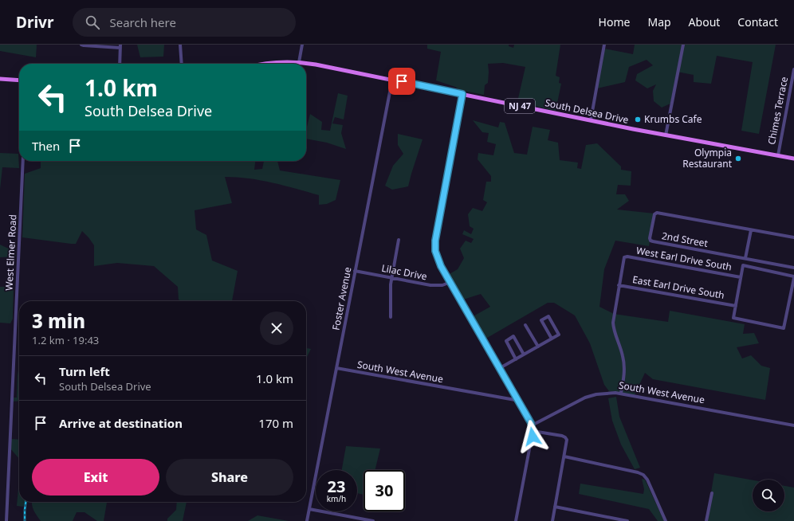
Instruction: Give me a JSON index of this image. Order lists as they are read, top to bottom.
{
  "streets": {
    "main road": ["NJ 47", "South Delsea Drive"],
    "street": [
      "Chimes Terrace",
      "2nd Street",
      "West Elmer Road",
      "West Earl Drive South",
      "Lilac Drive",
      "East Earl Drive South",
      "Foster Avenue",
      "South West Avenue"
    ]
  },
  "crossings": [
    ["Chimes Terrace", "South Delsea Drive"],
    ["South Delsea Drive", "Foster Avenue"],
    ["West Earl Drive South", "East Earl Drive South"],
    ["Lilac Drive", "Foster Avenue"],
    ["Foster Avenue", "South West Avenue"]
  ],
  "places": ["Krumbs Cafe", "Olympia Restaurant"],
  "page": {
    "header": "Drivr",
    "search": "Search here",
    "nav": [
      "Home",
      "Map",
      "About",
      "Contact"
    ],
    "turn": ["1.0 km", "South Delsea Drive"],
    "then": "Then",
    "heading": ["3 min", "1.2 km · 19:43"],
    "list": [
      {
        "name": "Turn left",
        "note": "South Delsea Drive",
        "value": "1.0 km"
      },
      {
        "name": "Arrive at destination",
        "value": "170 m"
      }
    ],
    "buttons": ["Exit", "Share"],
    "speed": "23 km/h",
    "limit": "30"
  }
}
